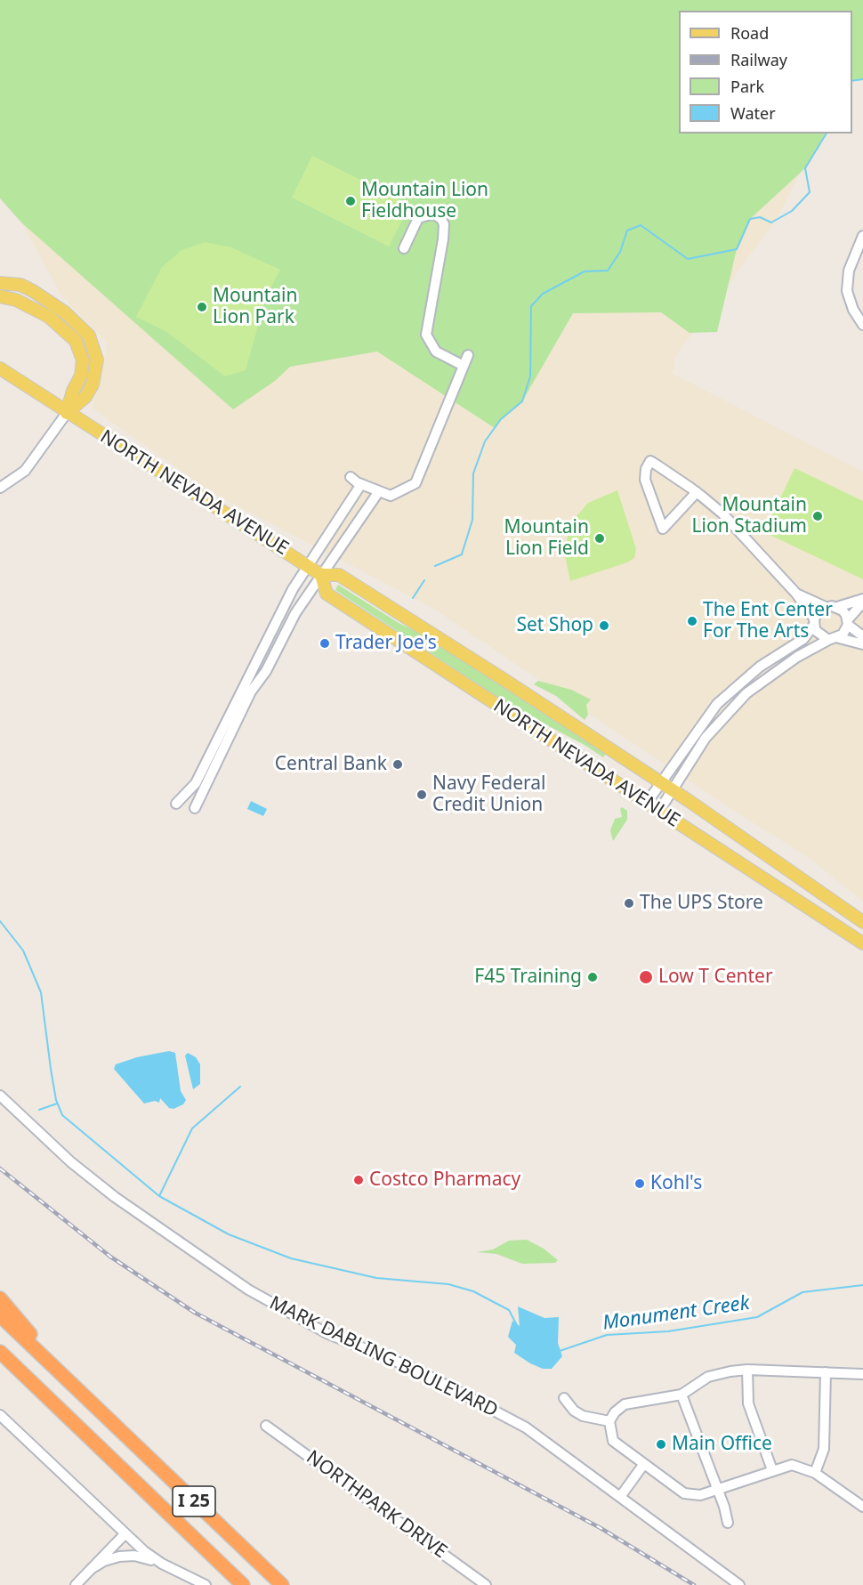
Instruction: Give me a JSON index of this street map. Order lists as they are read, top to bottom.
{
  "streets": {
    "highway": ["I 25"],
    "main road": ["NORTH NEVADA AVENUE"],
    "street": ["MARK DABLING BOULEVARD", "NORTHPARK DRIVE"]
  },
  "water": ["Monument Creek"],
  "places": [
    "Mountain Lion Fieldhouse",
    "Mountain Lion Park",
    "Mountain Lion Stadium",
    "Mountain Lion Field",
    "The Ent Center For The Arts",
    "Set Shop",
    "Trader Joe's",
    "Central Bank",
    "Navy Federal Credit Union",
    "The UPS Store",
    "F45 Training",
    "Low T Center",
    "Costco Pharmacy",
    "Kohl's",
    "Main Office"
  ],
  "legend": [
    "Road",
    "Railway",
    "Park",
    "Water"
  ]
}
